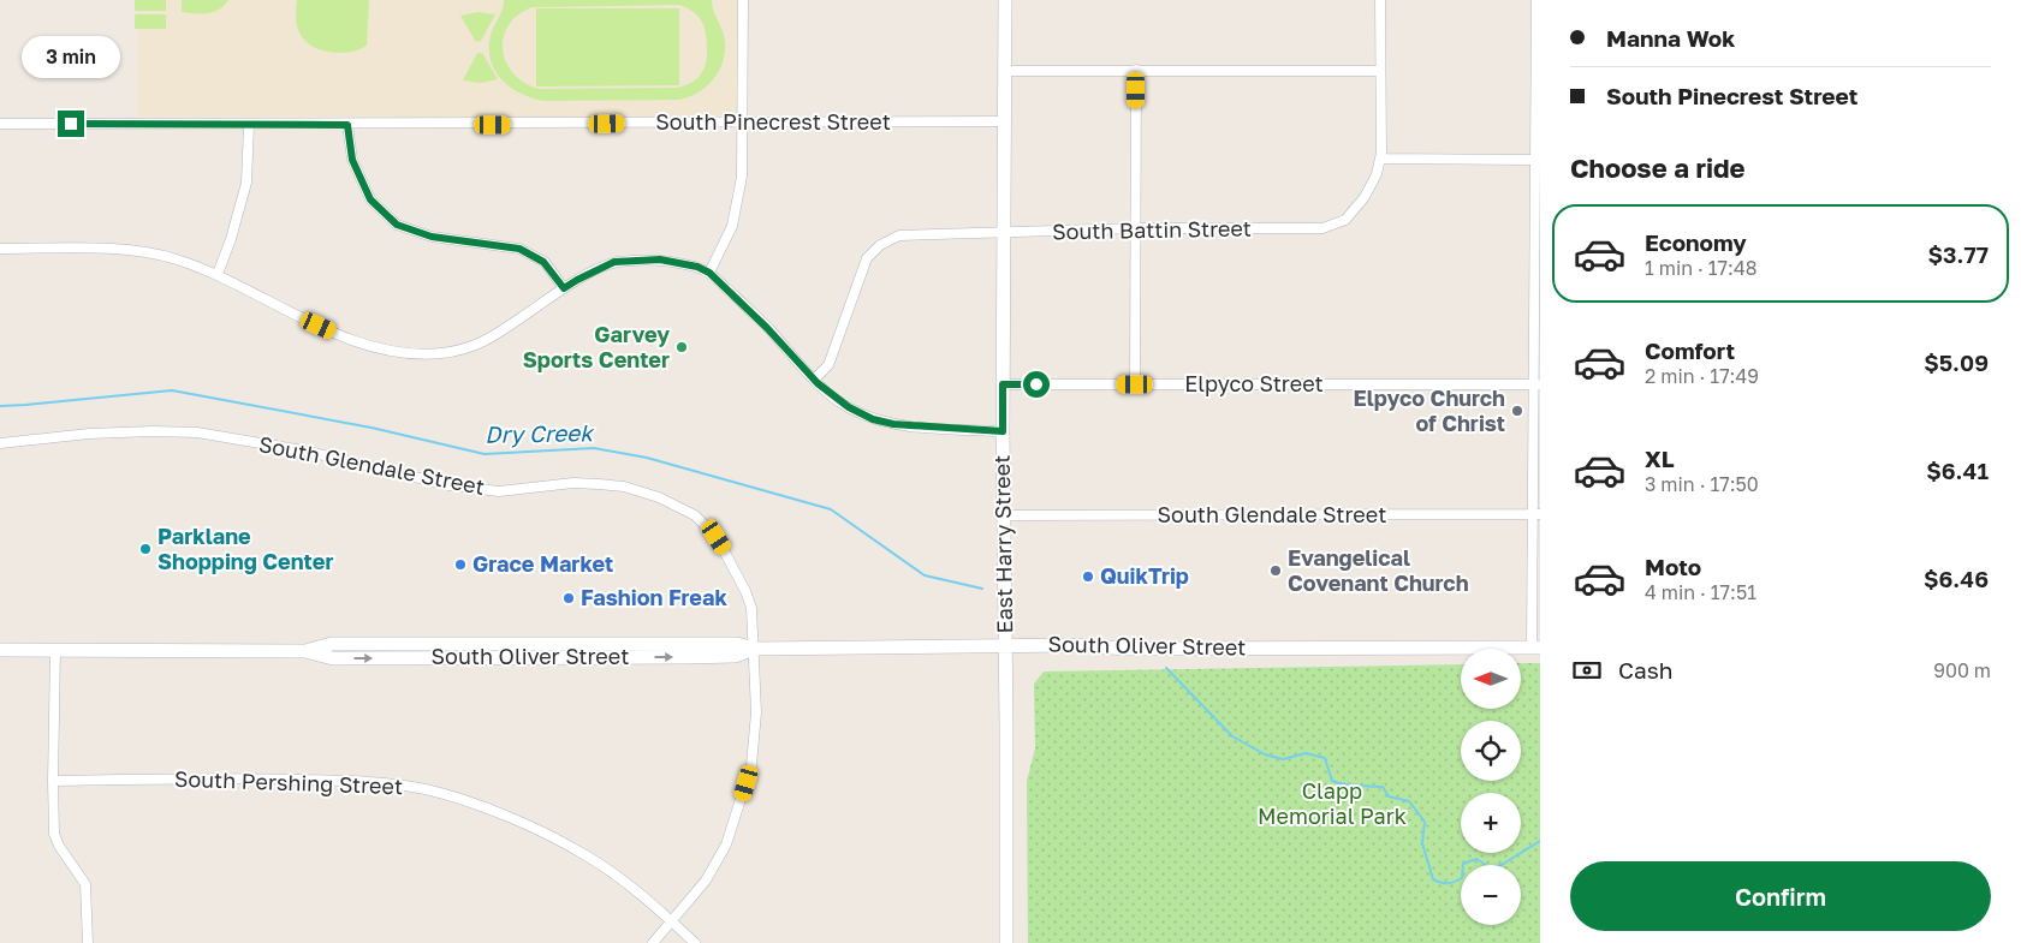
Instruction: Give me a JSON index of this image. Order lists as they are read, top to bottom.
{
  "streets": {
    "main road": ["East Harry Street", "South Oliver Street"],
    "street": [
      "South Pinecrest Street",
      "South Battin Street",
      "Elpyco Street",
      "South Glendale Street",
      "South Pershing Street"
    ]
  },
  "crossings": [
    ["South Pinecrest Street", "East Harry Street"],
    ["South Battin Street", "East Harry Street"],
    ["Elpyco Street", "East Harry Street"],
    ["South Glendale Street", "East Harry Street"],
    ["South Glendale Street", "South Oliver Street"],
    ["South Glendale Street", "South Pershing Street"],
    ["East Harry Street", "South Oliver Street"]
  ],
  "water": ["Dry Creek"],
  "parks": ["Clapp Memorial Park"],
  "places": [
    "Garvey Sports Center",
    "Elpyco Church of Christ",
    "Parklane Shopping Center",
    "Grace Market",
    "Evangelical Covenant Church",
    "QuikTrip",
    "Fashion Freak"
  ],
  "north": "left",
  "page": {
    "banner": ["Manna Wok", "South Pinecrest Street"],
    "bubble": "3 min",
    "heading": "Choose a ride",
    "list": [
      {
        "name": "Economy",
        "note": "1 min · 17:48",
        "value": "$3.77"
      },
      {
        "name": "Comfort",
        "note": "2 min · 17:49",
        "value": "$5.09"
      },
      {
        "name": "XL",
        "note": "3 min · 17:50",
        "value": "$6.41"
      },
      {
        "name": "Moto",
        "note": "4 min · 17:51",
        "value": "$6.46"
      }
    ],
    "pay": ["Cash", "900 m"],
    "map_buttons": ["+", "−"],
    "buttons": "Confirm"
  }
}
